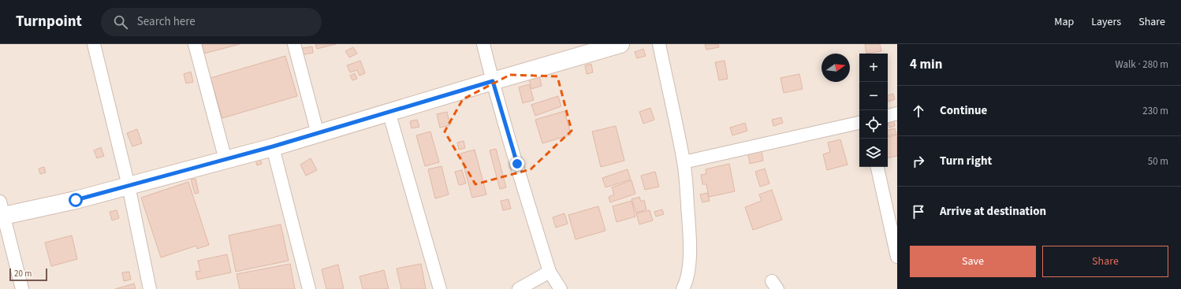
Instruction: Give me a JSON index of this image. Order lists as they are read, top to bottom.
{
  "scale_bar": "20 m",
  "north": "right",
  "page": {
    "header": "Turnpoint",
    "search": "Search here",
    "nav": ["Map", "Layers", "Share"],
    "heading": ["4 min", "Walk · 280 m"],
    "map_buttons": ["+", "−"],
    "list": [
      ["Continue", "230 m"],
      ["Turn right", "50 m"],
      "Arrive at destination"
    ],
    "buttons": ["Save", "Share"],
    "scale": "20 m"
  }
}
